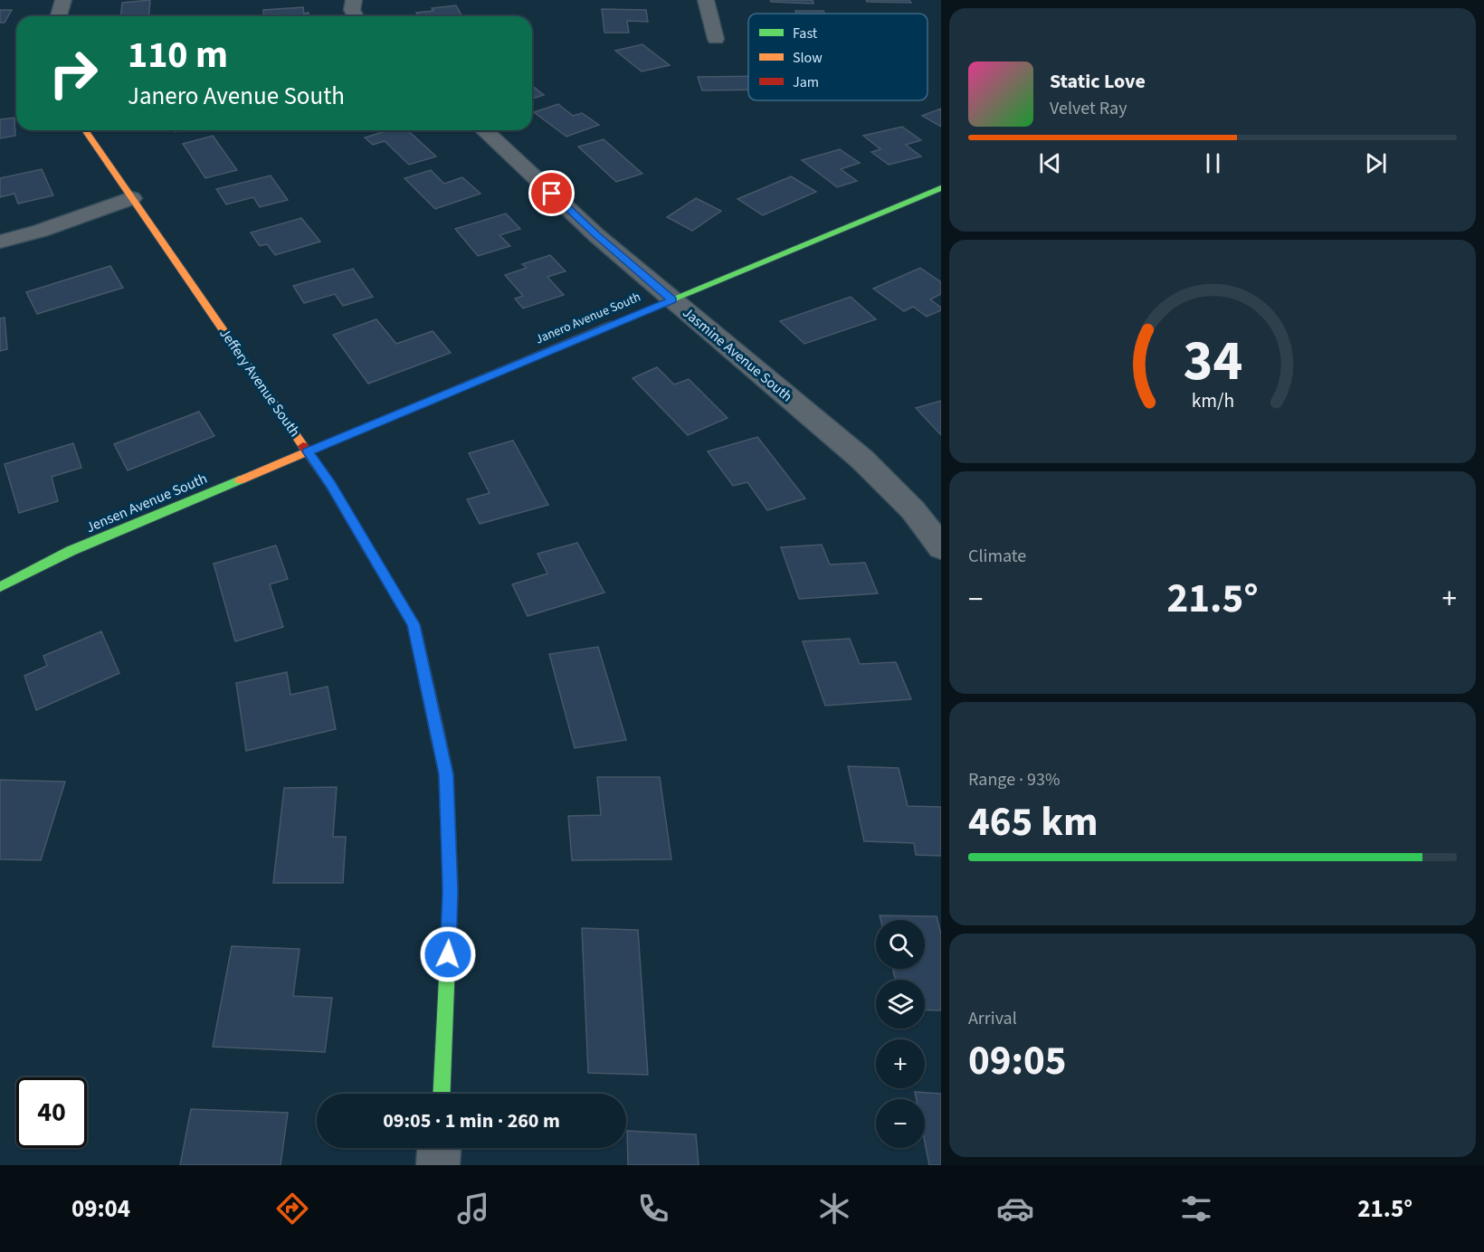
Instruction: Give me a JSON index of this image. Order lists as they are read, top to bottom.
{
  "streets": {
    "street": [
      "Janero Avenue South",
      "Jasmine Avenue South",
      "Jeffery Avenue South",
      "Jensen Avenue South"
    ]
  },
  "crossings": [
    ["Janero Avenue South", "Jasmine Avenue South"],
    ["Janero Avenue South", "Jeffery Avenue South"],
    ["Janero Avenue South", "Jensen Avenue South"],
    ["Jeffery Avenue South", "Jensen Avenue South"]
  ],
  "legend": ["Fast", "Slow", "Jam"],
  "page": {
    "turn": ["110 m", "Janero Avenue South"],
    "song": ["Static Love", "Velvet Ray"],
    "tile": [
      "Climate",
      ["Range · 93%", "465 km"],
      ["Arrival", "09:05"]
    ],
    "heat": ["−", "21.5°", "+"],
    "map_buttons": ["+", "−"],
    "limit": "40",
    "trip": "09:05 · 1 min · 260 m",
    "tabs": ["09:04", "21.5°"],
    "gauge": ["34", "km/h"]
  }
}
